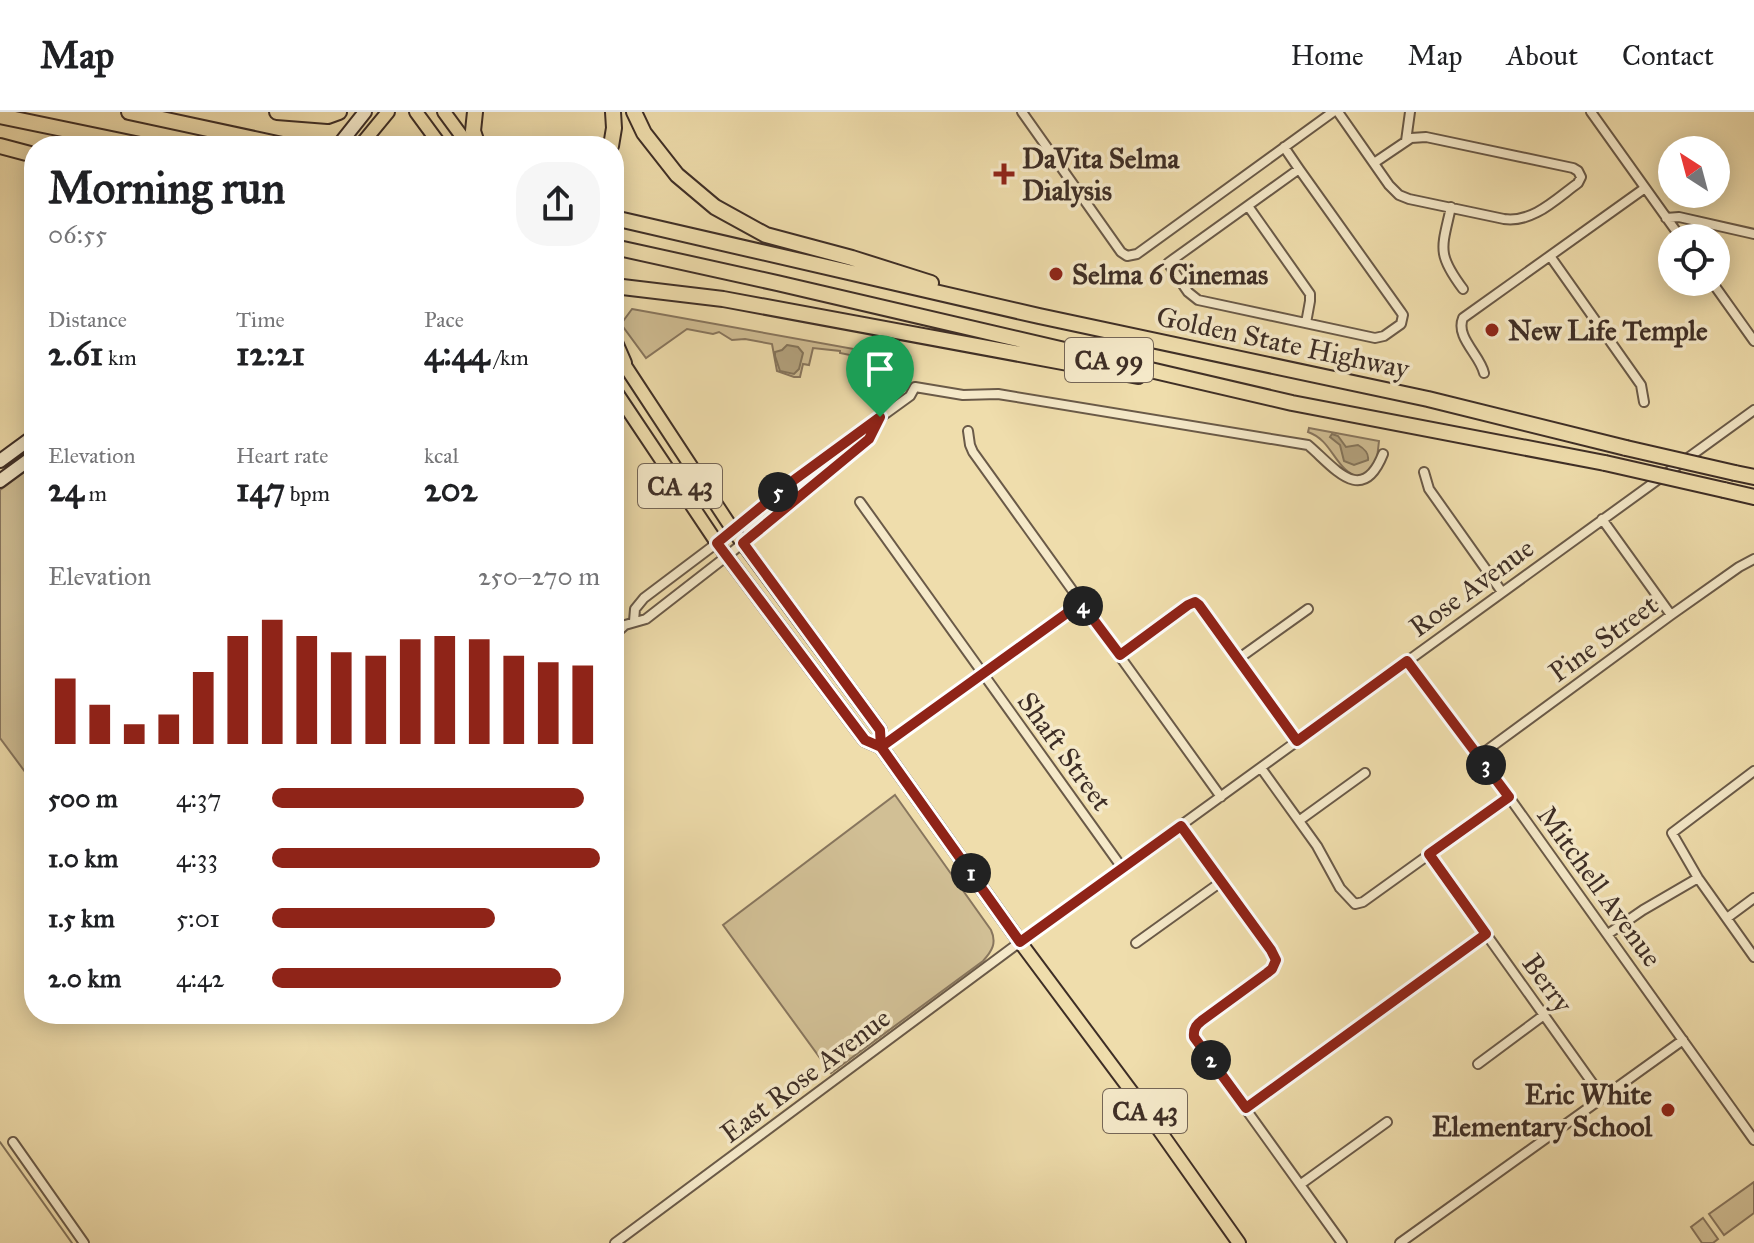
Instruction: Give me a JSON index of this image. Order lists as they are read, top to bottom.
{
  "streets": {
    "highway": ["Golden State Highway", "CA 99"],
    "main road": ["CA 43"],
    "street": [
      "Rose Avenue",
      "Pine Street",
      "Shaft Street",
      "Mitchell Avenue",
      "Berry",
      "East Rose Avenue"
    ]
  },
  "crossings": [
    ["CA 43", "Rose Avenue"],
    ["CA 43", "East Rose Avenue"],
    ["Rose Avenue", "Shaft Street"],
    ["Rose Avenue", "Mitchell Avenue"],
    ["Rose Avenue", "East Rose Avenue"],
    ["Pine Street", "Mitchell Avenue"]
  ],
  "places": {
    "health": ["DaVita Selma Dialysis"],
    "other": ["Selma 6 Cinemas", "New Life Temple", "Eric White Elementary School"]
  },
  "north": "top left",
  "page": {
    "header": "Map",
    "nav": [
      "Home",
      "Map",
      "About",
      "Contact"
    ],
    "heading": ["Morning run", "06:55"],
    "stats": [
      ["Distance", "2.61 km"],
      ["Time", "12:21"],
      ["Pace", "4:44 /km"],
      ["Elevation", "24 m"],
      ["Heart rate", "147 bpm"],
      ["kcal", "202"]
    ],
    "pins": [
      "5",
      "4",
      "3",
      "1",
      "2"
    ],
    "chart": ["Elevation", "250–270 m"],
    "list": [
      {
        "name": "500 m",
        "note": "4:37"
      },
      {
        "name": "1.0 km",
        "note": "4:33"
      },
      {
        "name": "1.5 km",
        "note": "5:01"
      },
      {
        "name": "2.0 km",
        "note": "4:42"
      }
    ]
  }
}
